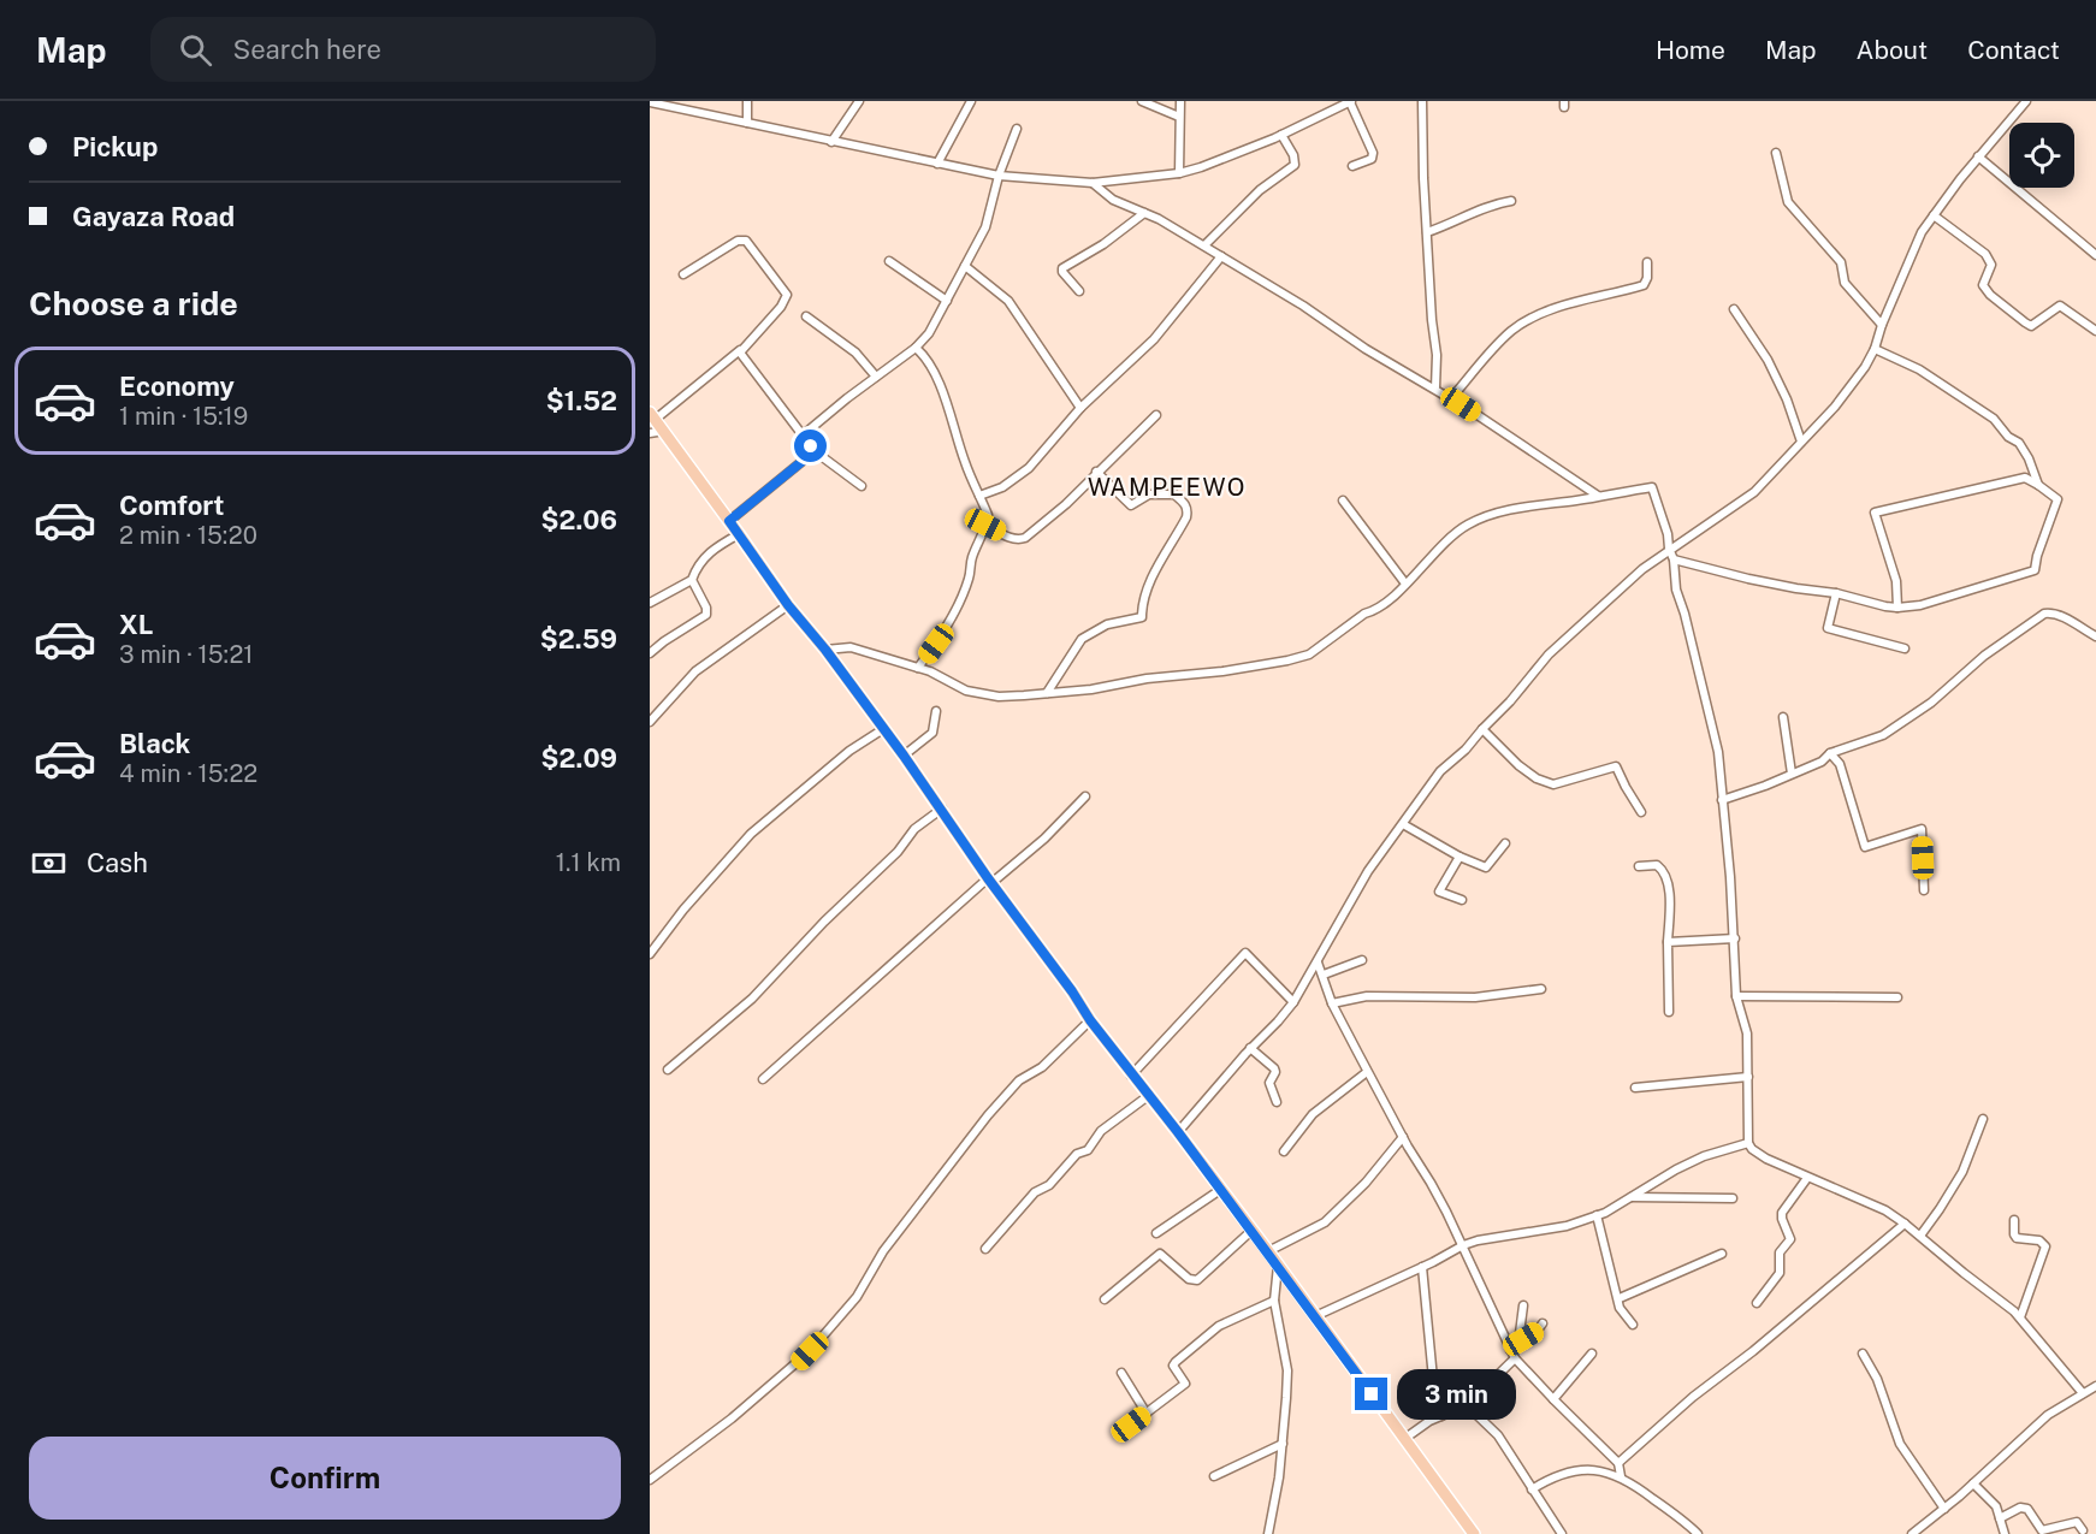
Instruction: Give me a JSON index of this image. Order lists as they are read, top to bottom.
{
  "districts": ["WAMPEEWO"],
  "page": {
    "header": "Map",
    "search": "Search here",
    "nav": [
      "Home",
      "Map",
      "About",
      "Contact"
    ],
    "banner": ["Pickup", "Gayaza Road"],
    "heading": "Choose a ride",
    "list": [
      {
        "name": "Economy",
        "note": "1 min · 15:19",
        "value": "$1.52"
      },
      {
        "name": "Comfort",
        "note": "2 min · 15:20",
        "value": "$2.06"
      },
      {
        "name": "XL",
        "note": "3 min · 15:21",
        "value": "$2.59"
      },
      {
        "name": "Black",
        "note": "4 min · 15:22",
        "value": "$2.09"
      }
    ],
    "pay": ["Cash", "1.1 km"],
    "bubble": "3 min",
    "buttons": "Confirm"
  }
}
